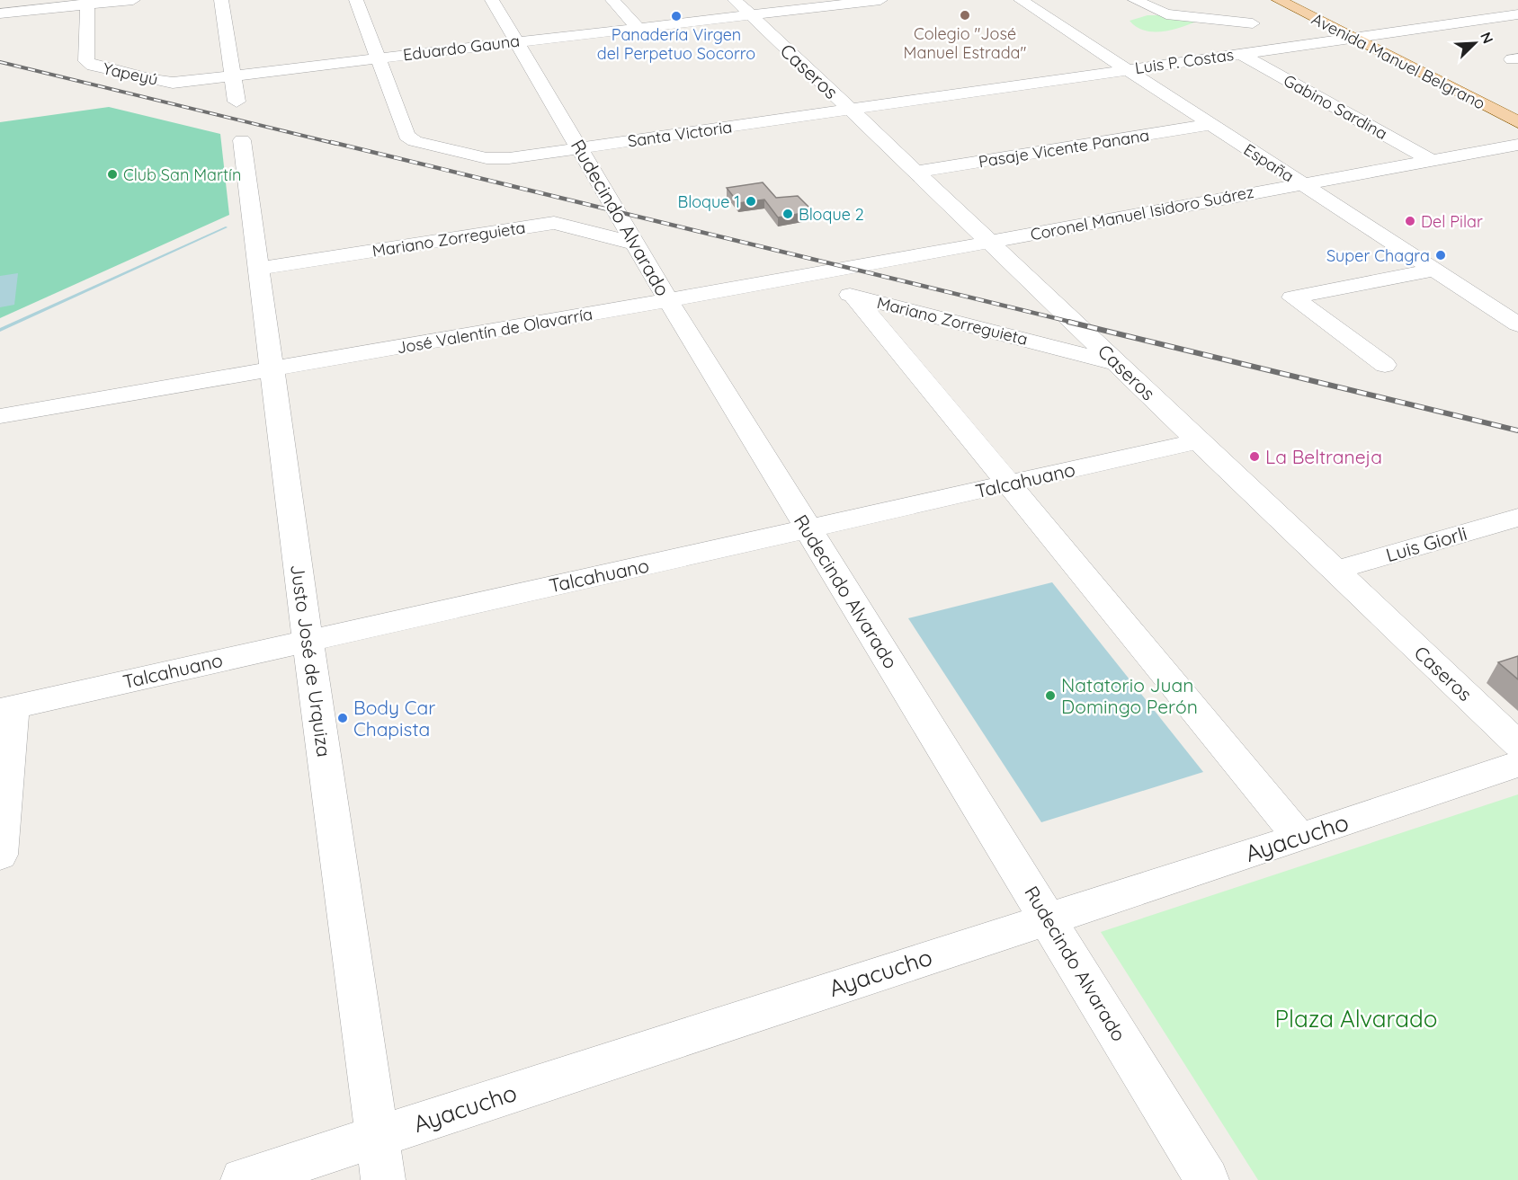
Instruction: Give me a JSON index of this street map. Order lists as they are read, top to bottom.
{
  "streets": {
    "main road": ["Avenida Manuel Belgrano"],
    "street": [
      "Eduardo Gauna",
      "Luis P. Costas",
      "Caseros",
      "Yapeyú",
      "Gabino Sardina",
      "Santa Victoria",
      "Pasaje Vicente Panana",
      "España",
      "Coronel Manuel Isidoro Suárez",
      "Rudecindo Alvarado",
      "Mariano Zorreguieta",
      "José Valentín de Olavarría",
      "Talcahuano",
      "Luis Giorli",
      "Justo José de Urquiza",
      "Ayacucho"
    ]
  },
  "crossings": [
    ["Eduardo Gauna", "Caseros"],
    ["Eduardo Gauna", "Yapeyú"],
    ["Eduardo Gauna", "Santa Victoria"],
    ["Eduardo Gauna", "Rudecindo Alvarado"],
    ["Luis P. Costas", "Avenida Manuel Belgrano"],
    ["Luis P. Costas", "Caseros"],
    ["Luis P. Costas", "Gabino Sardina"],
    ["Luis P. Costas", "Santa Victoria"],
    ["Luis P. Costas", "España"],
    ["Caseros", "Santa Victoria"],
    ["Caseros", "Pasaje Vicente Panana"],
    ["Caseros", "Coronel Manuel Isidoro Suárez"],
    ["Caseros", "Mariano Zorreguieta"],
    ["Caseros", "José Valentín de Olavarría"],
    ["Caseros", "Talcahuano"],
    ["Caseros", "Luis Giorli"],
    ["Gabino Sardina", "Coronel Manuel Isidoro Suárez"],
    ["Santa Victoria", "Rudecindo Alvarado"],
    ["Pasaje Vicente Panana", "España"],
    ["España", "Coronel Manuel Isidoro Suárez"],
    ["Coronel Manuel Isidoro Suárez", "José Valentín de Olavarría"],
    ["Rudecindo Alvarado", "Mariano Zorreguieta"],
    ["Rudecindo Alvarado", "José Valentín de Olavarría"],
    ["Rudecindo Alvarado", "Talcahuano"],
    ["Rudecindo Alvarado", "Ayacucho"],
    ["Mariano Zorreguieta", "José Valentín de Olavarría"],
    ["Mariano Zorreguieta", "Justo José de Urquiza"],
    ["José Valentín de Olavarría", "Justo José de Urquiza"],
    ["Talcahuano", "Justo José de Urquiza"],
    ["Justo José de Urquiza", "Ayacucho"]
  ],
  "parks": ["Plaza Alvarado"],
  "places": [
    "Colegio \"José Manuel Estrada\"",
    "Panadería Virgen del Perpetuo Socorro",
    "Club San Martín",
    "Bloque 1",
    "Bloque 2",
    "Del Pilar",
    "Super Chagra",
    "La Beltraneja",
    "Natatorio Juan Domingo Perón",
    "Body Car Chapista"
  ],
  "north": "top right"
}
